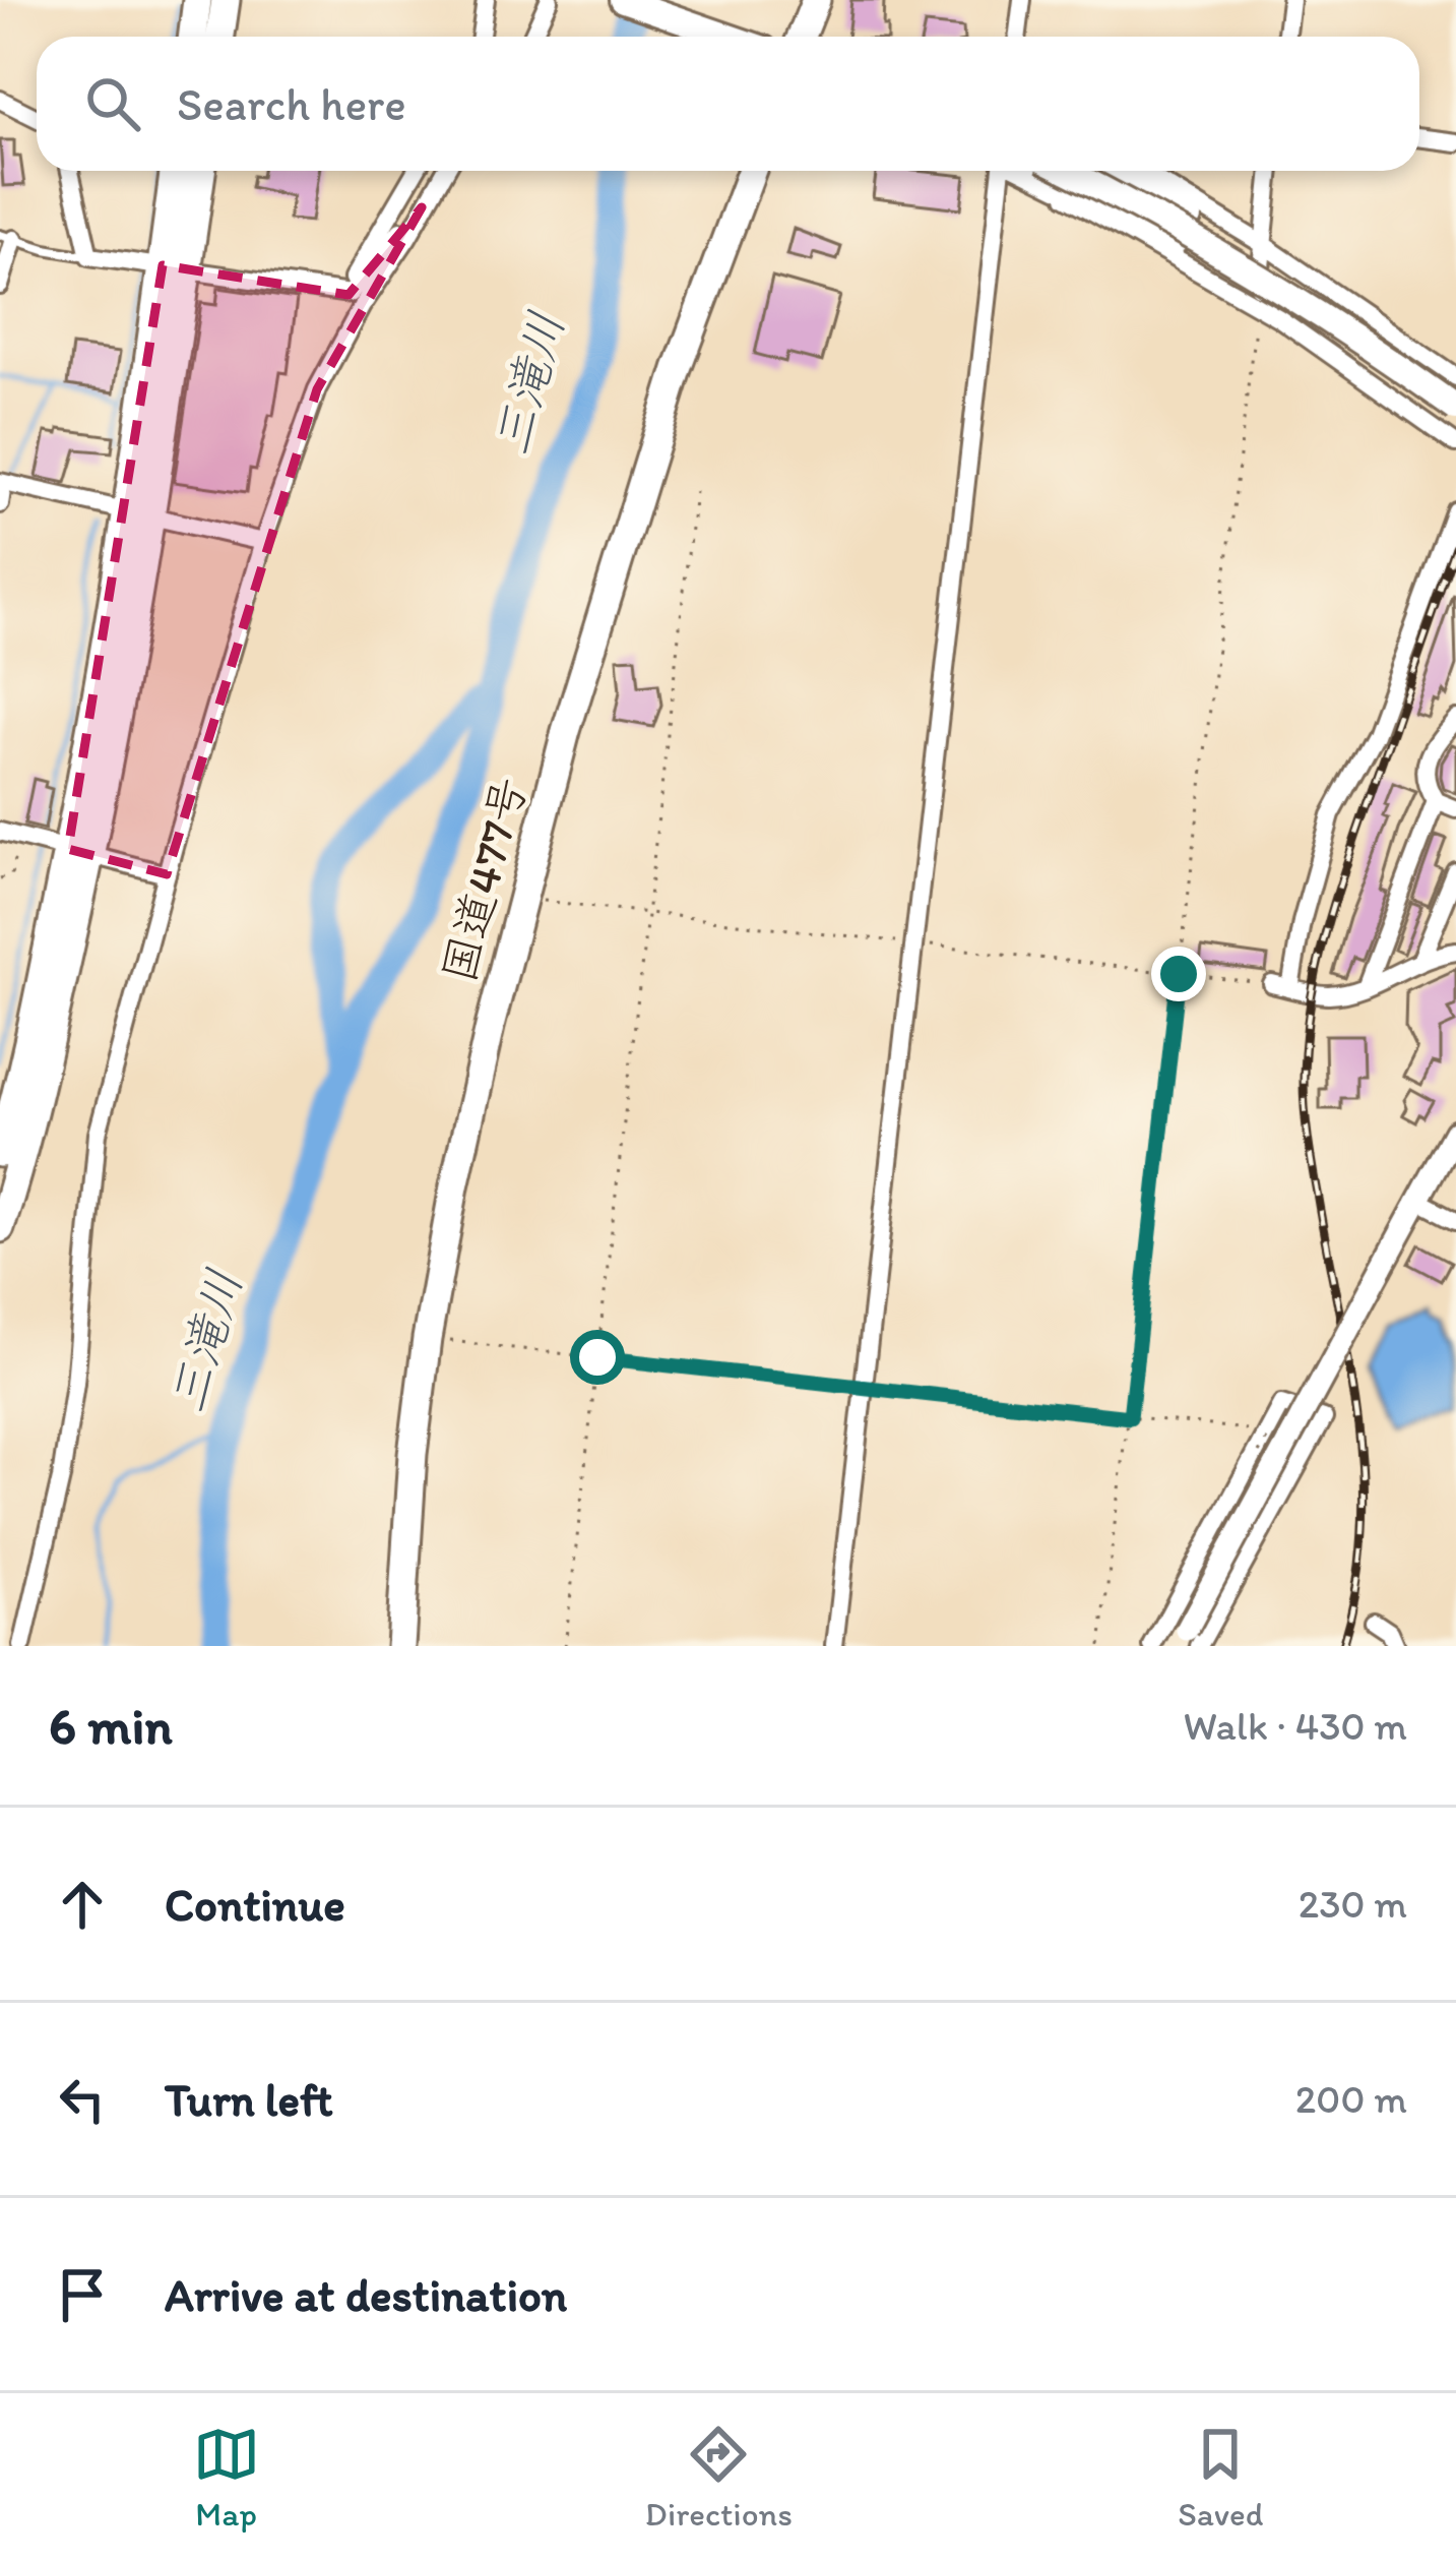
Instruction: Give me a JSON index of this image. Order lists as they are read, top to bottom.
{
  "streets": {
    "highway": ["国道477号"]
  },
  "water": ["三滝川"],
  "page": {
    "search": "Search here",
    "heading": ["6 min", "Walk · 430 m"],
    "list": [
      ["Continue", "230 m"],
      ["Turn left", "200 m"],
      "Arrive at destination"
    ],
    "nav": ["Map", "Directions", "Saved"]
  }
}
